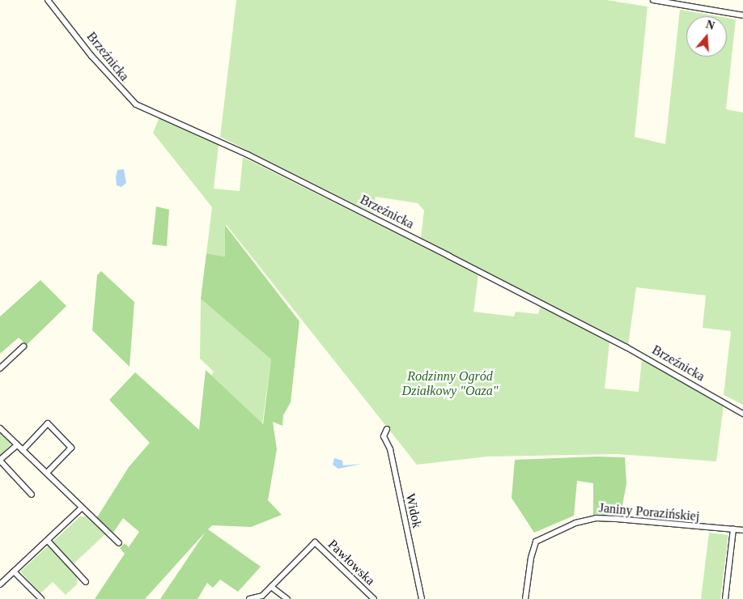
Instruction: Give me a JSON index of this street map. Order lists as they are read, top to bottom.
{
  "streets": {
    "street": [
      "Brzeźnicka",
      "Widok",
      "Janiny Porazińskiej",
      "Pawłowska"
    ]
  },
  "parks": ["Rodzinny Ogród Działkowy \"Oaza\""],
  "north": "top"
}
